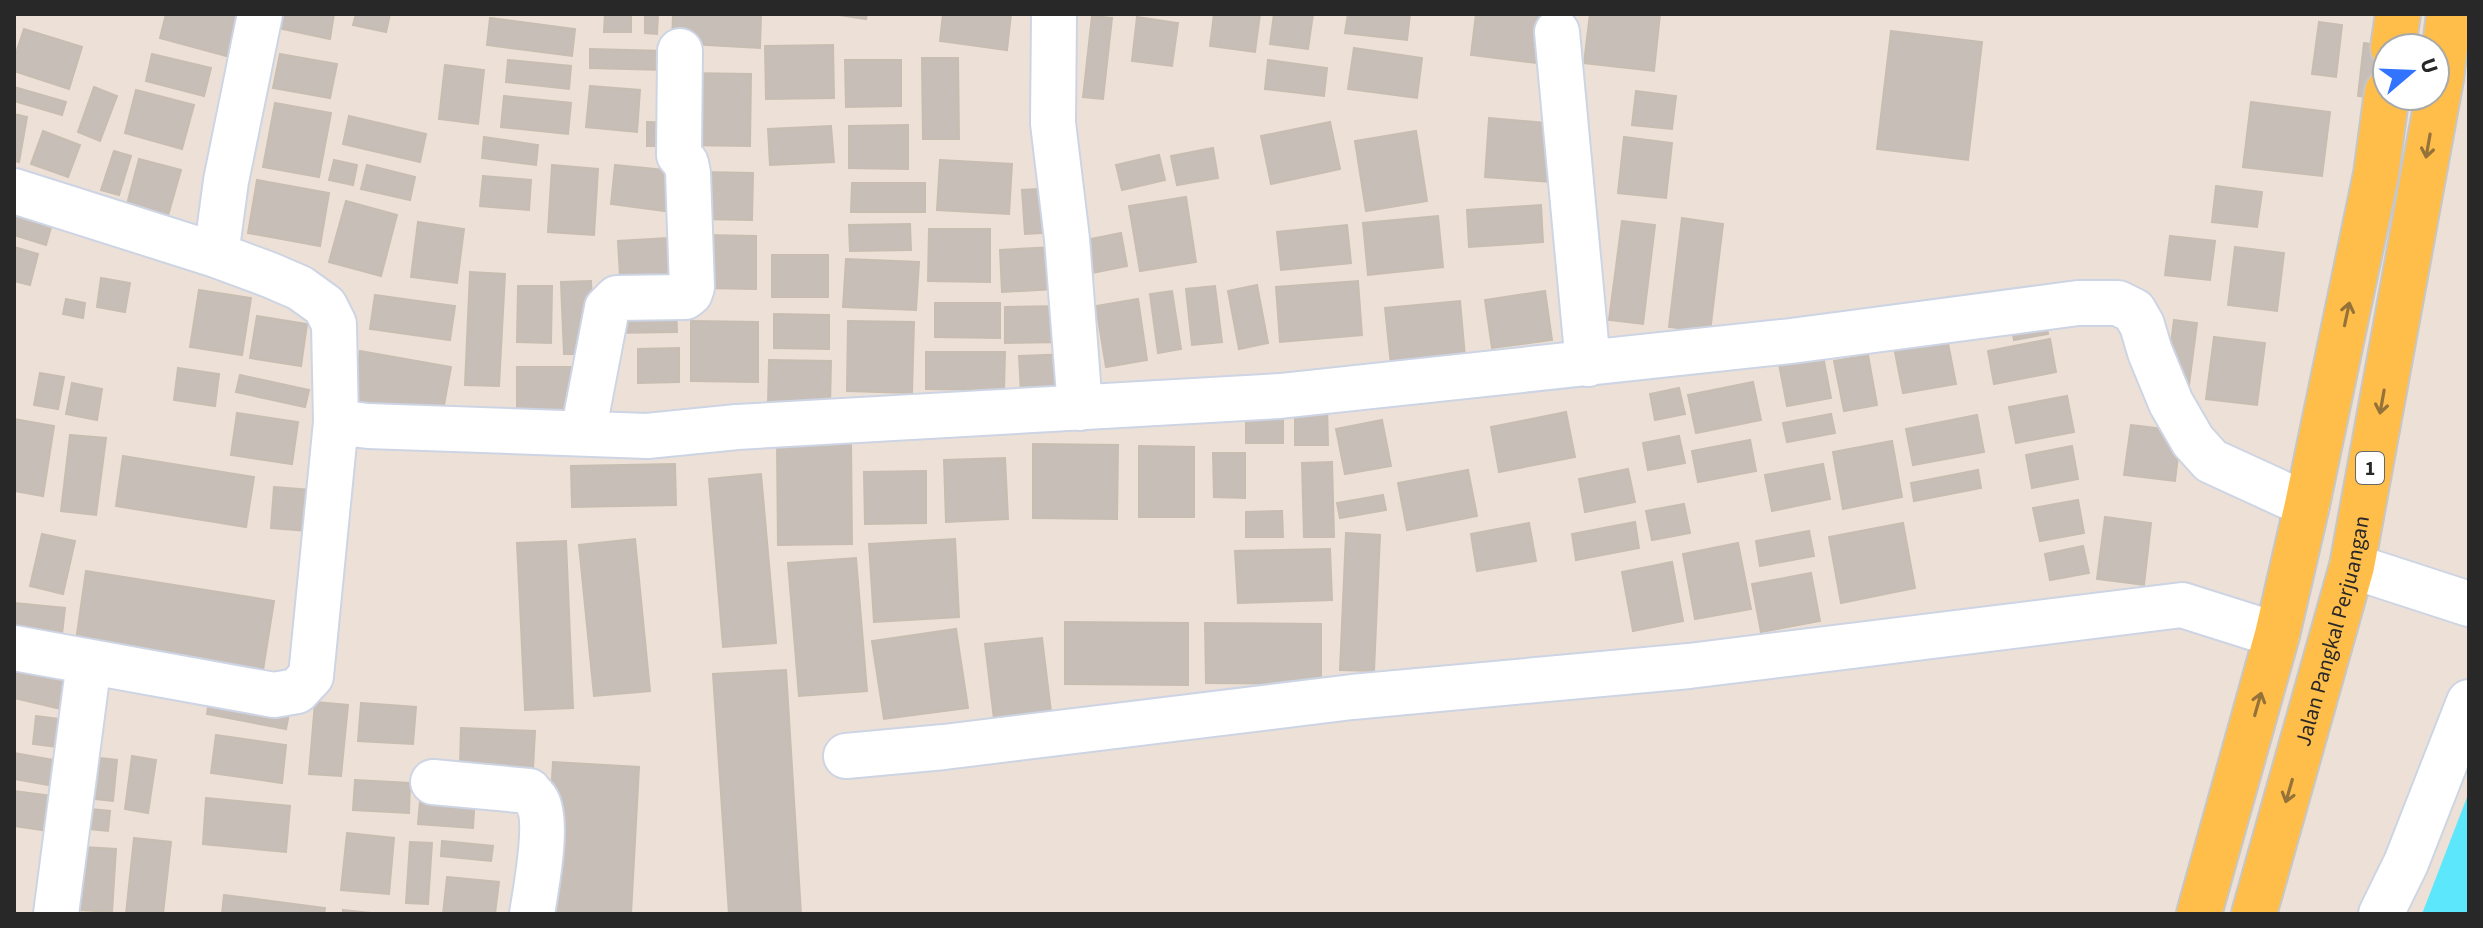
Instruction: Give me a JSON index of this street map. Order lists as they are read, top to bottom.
{
  "streets": {
    "main road": ["1", "Jalan Pangkal Perjuangan"]
  },
  "north": "right"
}
